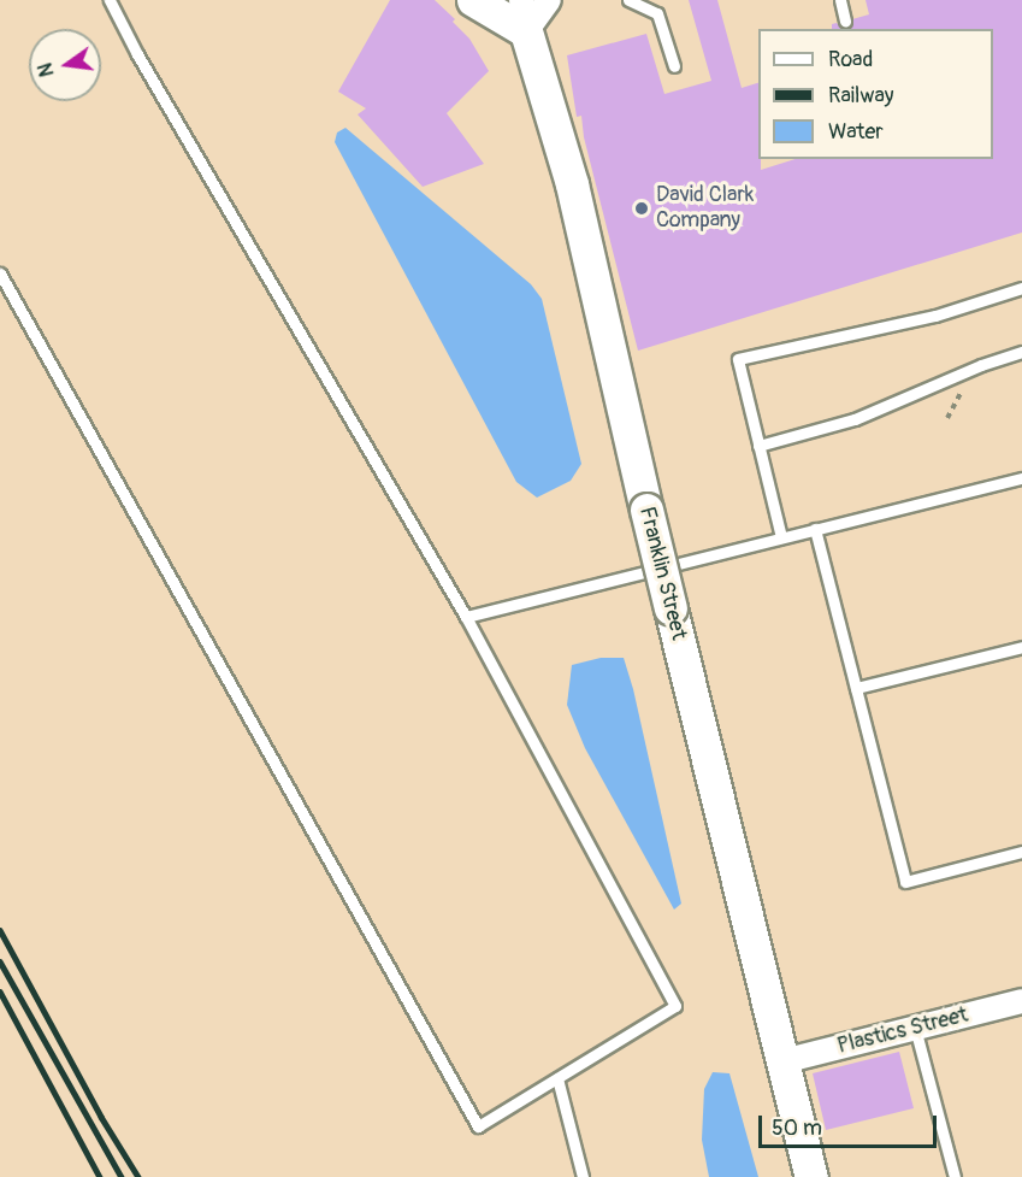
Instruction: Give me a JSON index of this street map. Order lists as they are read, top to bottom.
{
  "streets": {
    "main road": ["Franklin Street"],
    "street": ["Plastics Street"]
  },
  "crossings": [
    ["Franklin Street", "Plastics Street"]
  ],
  "places": ["David Clark Company"],
  "legend": ["Road", "Railway", "Water"],
  "scale_bar": "50 m",
  "north": "left"
}
